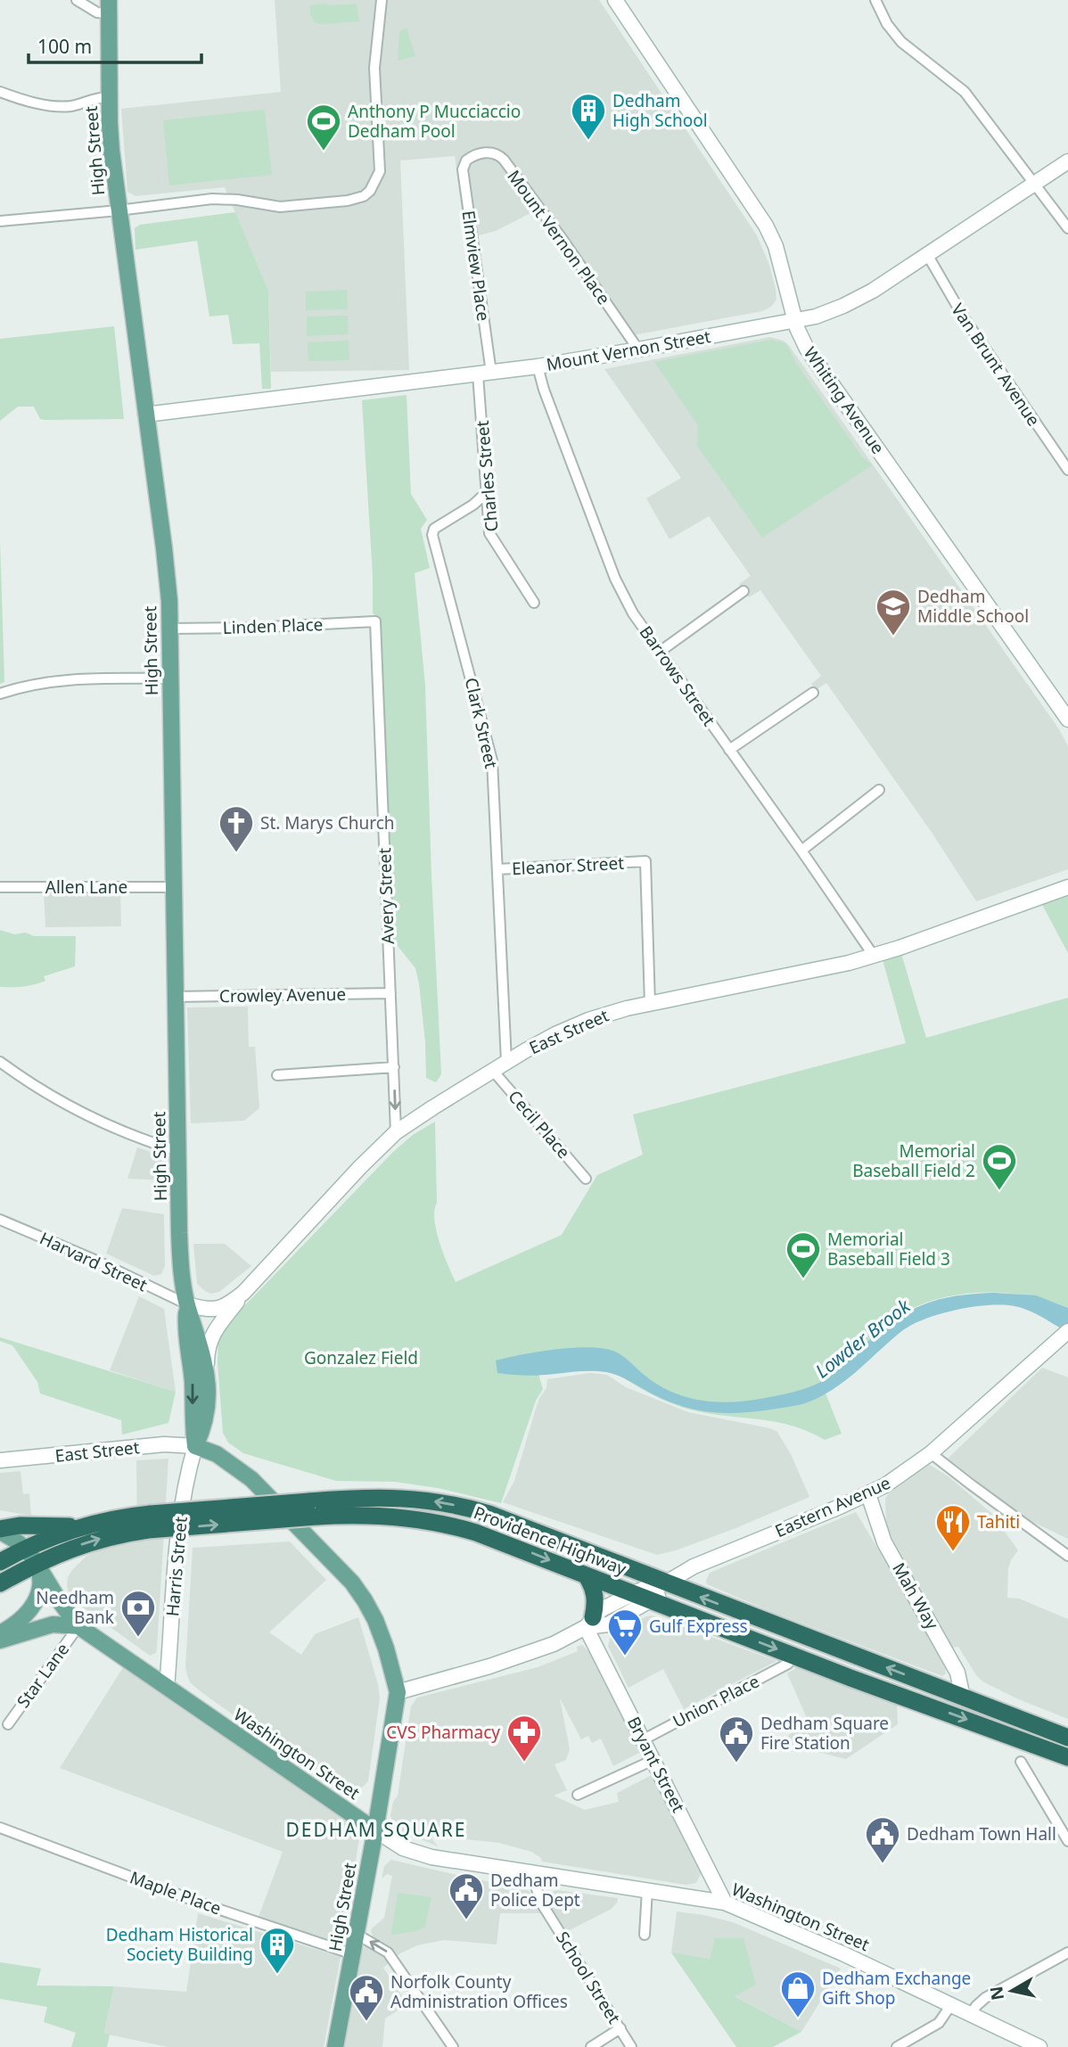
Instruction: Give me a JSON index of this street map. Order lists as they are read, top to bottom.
{
  "streets": {
    "highway": ["Providence Highway"],
    "main road": [
      "High Street",
      "Mount Vernon Street",
      "Whiting Avenue",
      "East Street",
      "Eastern Avenue",
      "Harris Street",
      "Mah Way",
      "Washington Street",
      "Bryant Street"
    ],
    "street": [
      "Mount Vernon Place",
      "Elmview Place",
      "Van Brunt Avenue",
      "Charles Street",
      "Linden Place",
      "Barrows Street",
      "Clark Street",
      "Eleanor Street",
      "Allen Lane",
      "Avery Street",
      "Crowley Avenue",
      "Cecil Place",
      "Harvard Street",
      "Star Lane",
      "Union Place",
      "Maple Place",
      "School Street"
    ]
  },
  "crossings": [
    ["High Street", "Mount Vernon Street"],
    ["High Street", "Linden Place"],
    ["High Street", "Allen Lane"],
    ["High Street", "Crowley Avenue"],
    ["High Street", "East Street"],
    ["High Street", "Harvard Street"],
    ["High Street", "Eastern Avenue"],
    ["High Street", "Harris Street"],
    ["High Street", "Washington Street"],
    ["High Street", "Maple Place"],
    ["Mount Vernon Place", "Elmview Place"],
    ["Mount Vernon Place", "Mount Vernon Street"],
    ["Elmview Place", "Mount Vernon Street"],
    ["Elmview Place", "Charles Street"],
    ["Mount Vernon Street", "Van Brunt Avenue"],
    ["Mount Vernon Street", "Whiting Avenue"],
    ["Mount Vernon Street", "Charles Street"],
    ["Mount Vernon Street", "Barrows Street"],
    ["Charles Street", "Clark Street"],
    ["Linden Place", "Avery Street"],
    ["Barrows Street", "East Street"],
    ["Clark Street", "Eleanor Street"],
    ["Clark Street", "East Street"],
    ["Eleanor Street", "East Street"],
    ["Avery Street", "Crowley Avenue"],
    ["Avery Street", "East Street"],
    ["East Street", "Cecil Place"],
    ["East Street", "Harvard Street"],
    ["East Street", "Harris Street"],
    ["Eastern Avenue", "Providence Highway"],
    ["Eastern Avenue", "Mah Way"],
    ["Eastern Avenue", "Bryant Street"],
    ["Providence Highway", "Mah Way"],
    ["Providence Highway", "Washington Street"],
    ["Harris Street", "Washington Street"],
    ["Star Lane", "Washington Street"],
    ["Union Place", "Bryant Street"],
    ["Washington Street", "Bryant Street"],
    ["Washington Street", "School Street"]
  ],
  "districts": ["DEDHAM SQUARE"],
  "water": ["Lowder Brook"],
  "parks": ["Gonzalez Field"],
  "places": {
    "building": ["Dedham High School", "Dedham Historical Society Building"],
    "sports": ["Anthony P Mucciaccio Dedham Pool", "Memorial Baseball Field 2", "Memorial Baseball Field 3"],
    "school or university": ["Dedham Middle School"],
    "church": ["St. Marys Church"],
    "restaurant": ["Tahiti"],
    "bank": ["Needham Bank"],
    "supermarket": ["Gulf Express"],
    "pharmacy": ["CVS Pharmacy"],
    "public building": [
      "Dedham Square Fire Station",
      "Dedham Town Hall",
      "Dedham Police Dept",
      "Norfolk County Administration Offices"
    ],
    "shop": ["Dedham Exchange Gift Shop"]
  },
  "scale_bar": "100 m",
  "north": "left"
}
